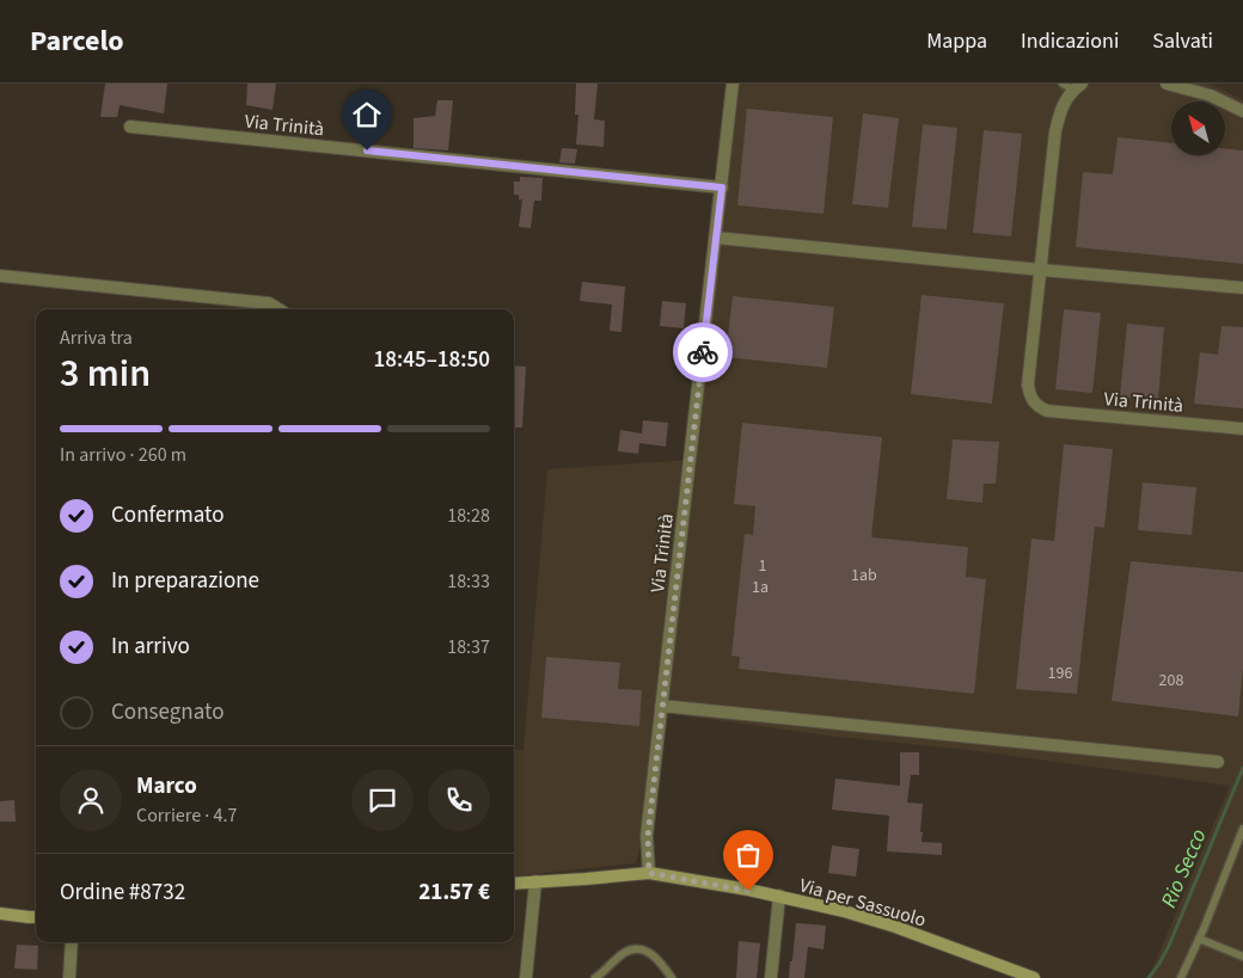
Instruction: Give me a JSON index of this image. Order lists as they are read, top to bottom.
{
  "streets": {
    "main road": ["Via per Sassuolo"],
    "street": ["Via Trinità"]
  },
  "crossings": [
    ["Via Trinità", "Via per Sassuolo"]
  ],
  "water": ["Rio Secco"],
  "house_numbers": [
    "1",
    "1ab",
    "1a",
    "196",
    "208"
  ],
  "north": "top left",
  "page": {
    "header": "Parcelo",
    "nav": ["Mappa", "Indicazioni", "Salvati"],
    "heading": ["3 min", "Arriva tra", "18:45–18:50"],
    "panel": [
      "Marco",
      "Corriere · 4.7",
      "Ordine #8732",
      "21.57 €"
    ],
    "bar": "In arrivo · 260 m",
    "list": [
      ["Confermato", "18:28"],
      ["In preparazione", "18:33"],
      ["In arrivo", "18:37"],
      "Consegnato"
    ]
  }
}
